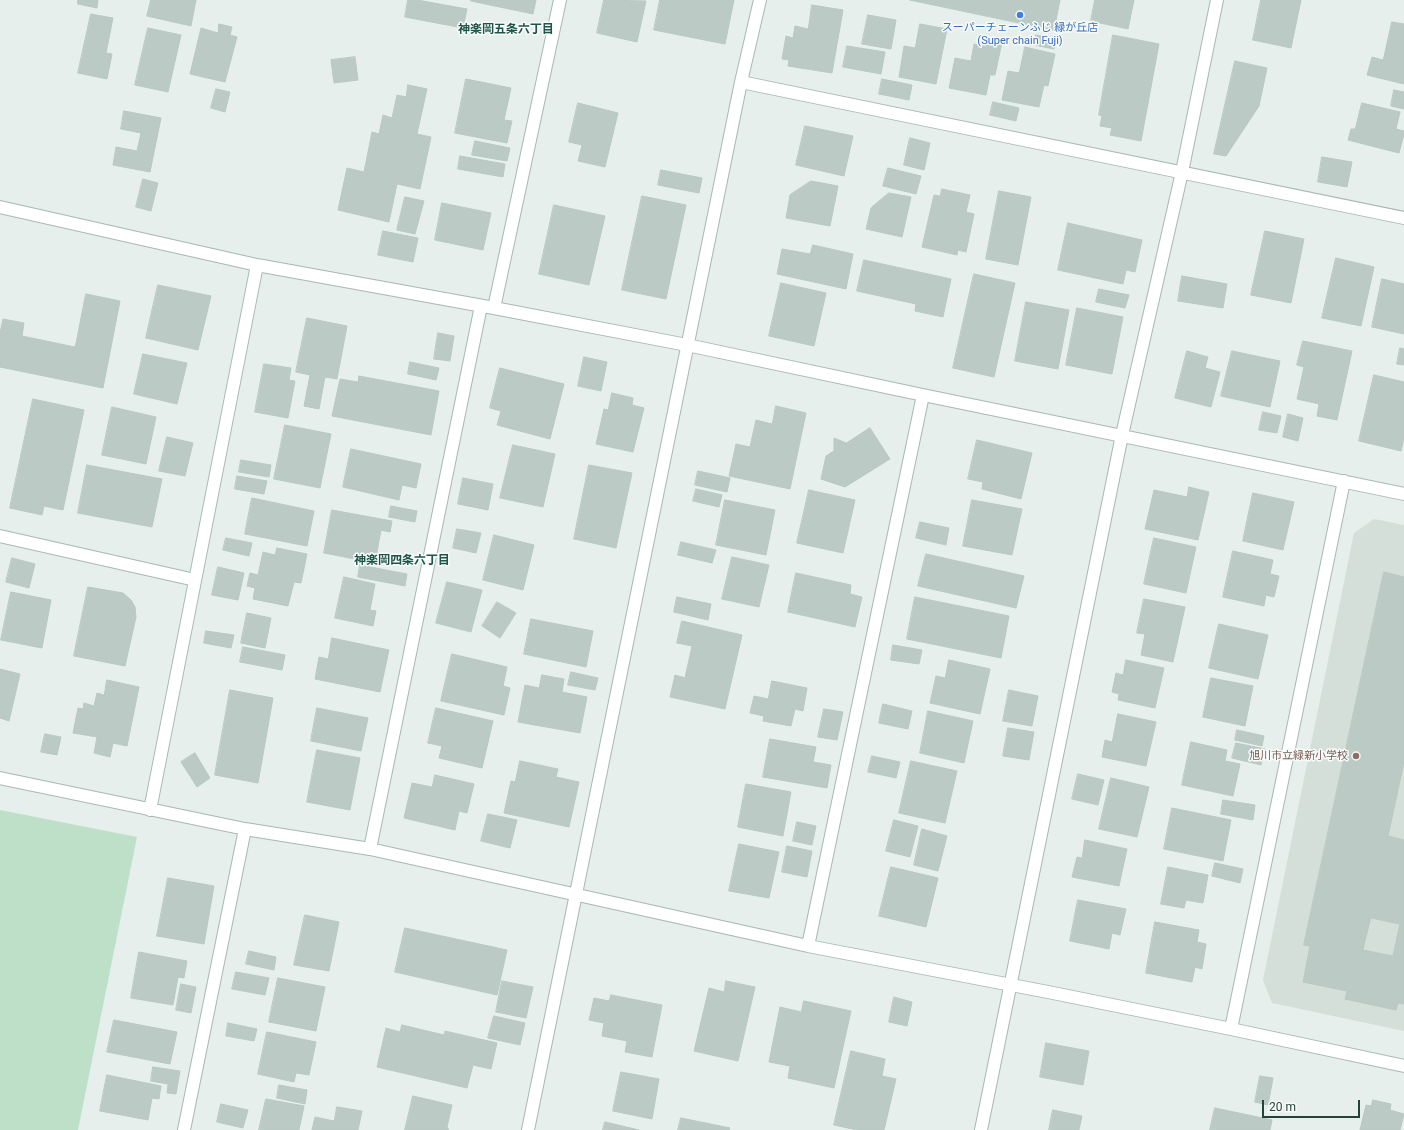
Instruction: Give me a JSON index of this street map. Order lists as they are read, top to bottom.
{
  "districts": ["神楽岡五条六丁目", "神楽岡四条六丁目"],
  "places": ["スーパーチェーンふじ 緑が丘店 (Super chain Fuji)", "旭川市立緑新小学校"],
  "scale_bar": "20 m"
}
